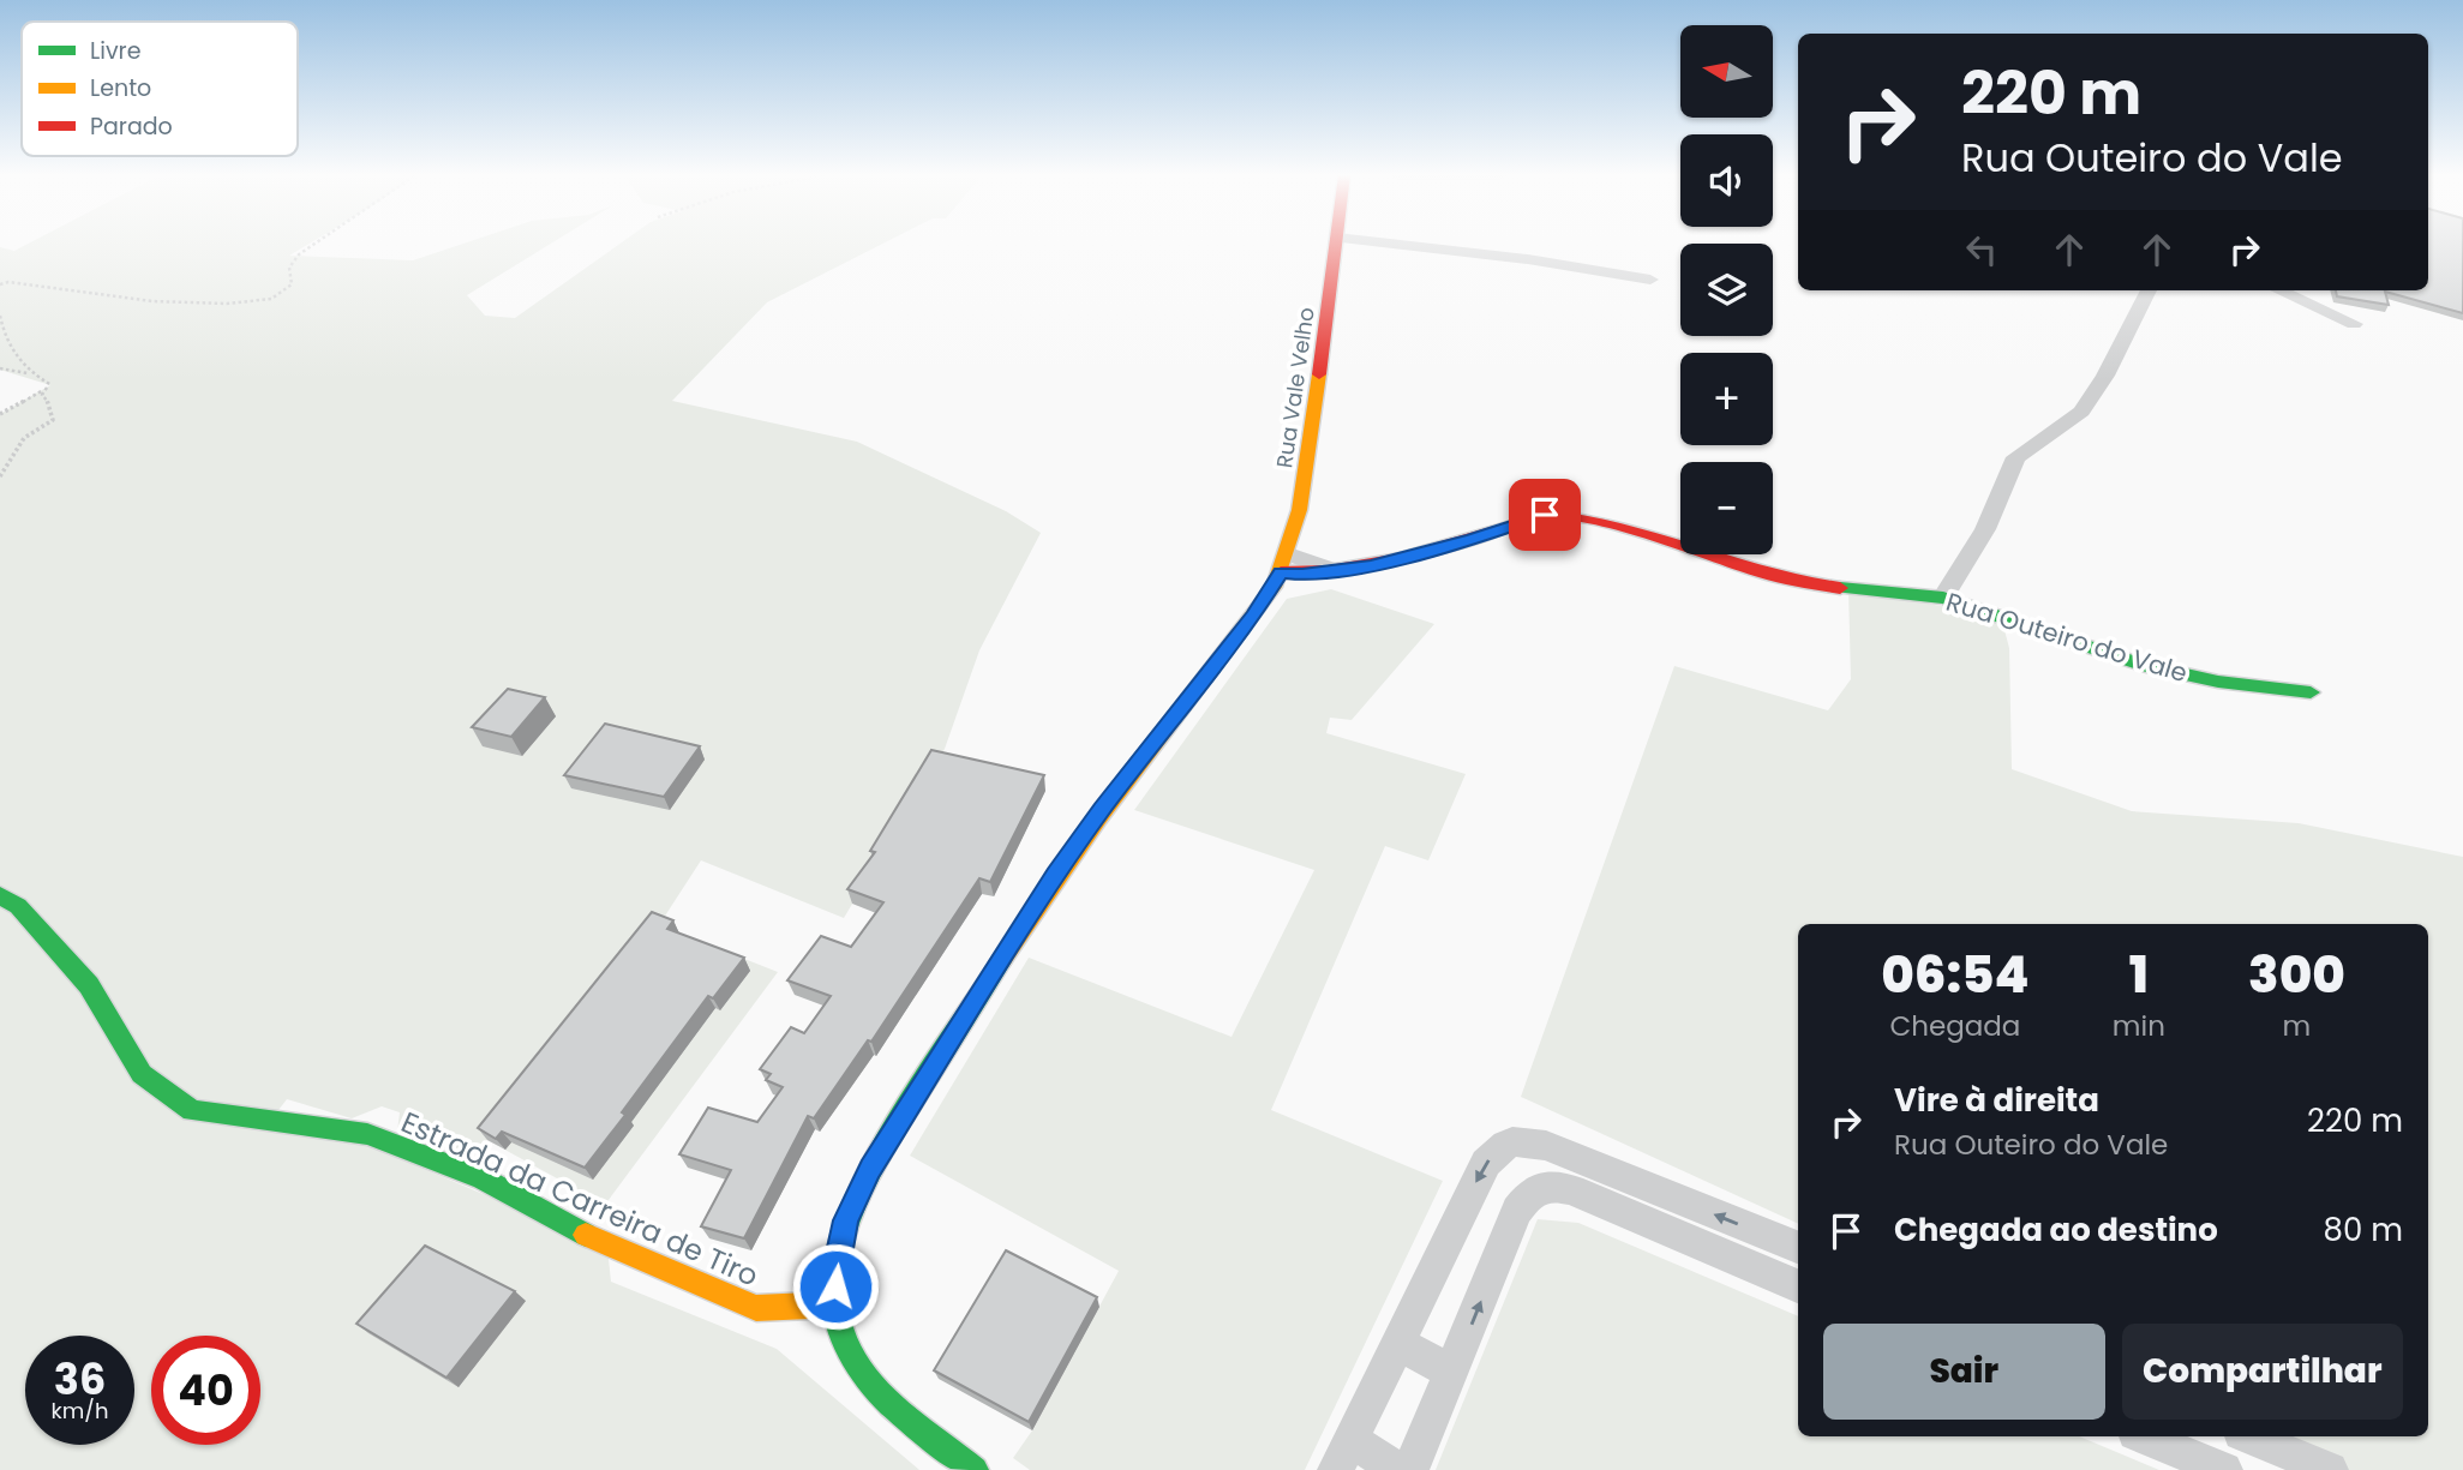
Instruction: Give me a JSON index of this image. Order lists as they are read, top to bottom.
{
  "streets": {
    "street": ["Rua Vale Velho", "Rua Outeiro do Vale", "Estrada da Carreira de Tiro"]
  },
  "crossings": [
    ["Rua Vale Velho", "Rua Outeiro do Vale"],
    ["Rua Vale Velho", "Estrada da Carreira de Tiro"]
  ],
  "legend": ["Livre", "Lento", "Parado"],
  "north": "left",
  "page": {
    "map_buttons": ["+", "−"],
    "turn": ["220 m", "Rua Outeiro do Vale"],
    "eta": [
      "06:54",
      "Chegada",
      "1",
      "min",
      "300",
      "m"
    ],
    "list": [
      {
        "name": "Vire à direita",
        "note": "Rua Outeiro do Vale",
        "value": "220 m"
      },
      {
        "name": "Chegada ao destino",
        "value": "80 m"
      }
    ],
    "buttons": ["Sair", "Compartilhar"],
    "speed": "36 km/h",
    "limit": "40"
  }
}
